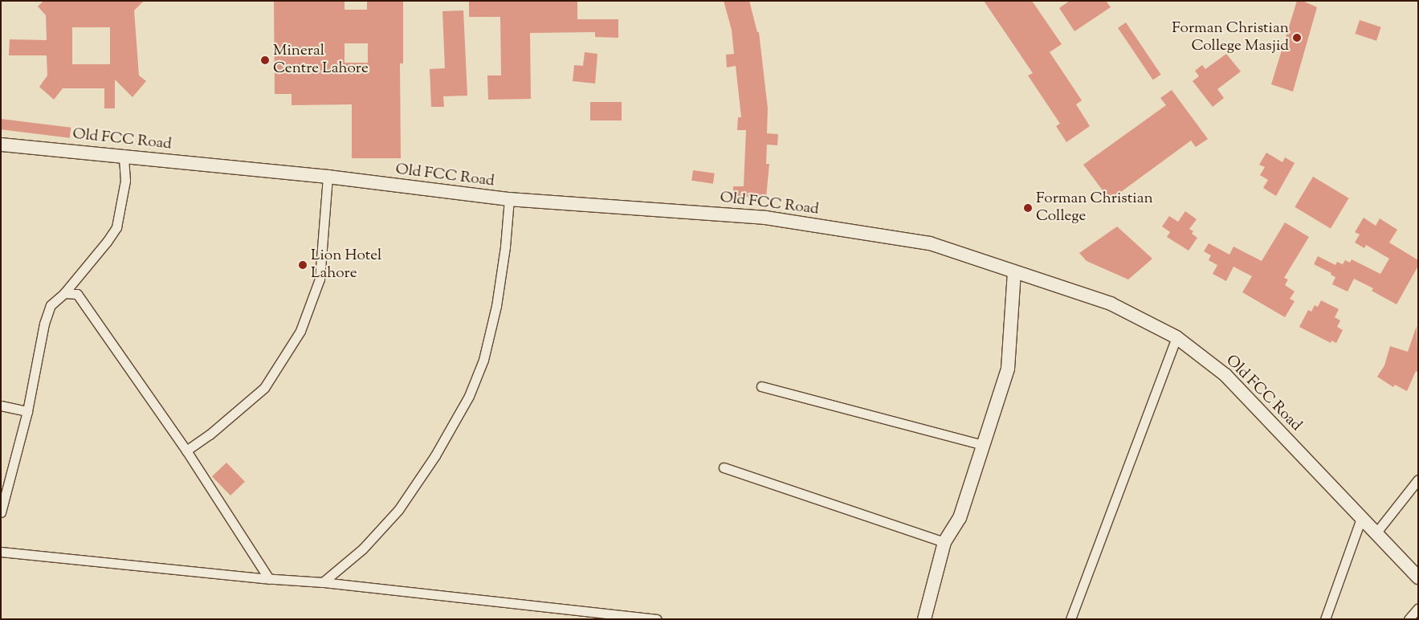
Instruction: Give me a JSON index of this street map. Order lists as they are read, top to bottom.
{
  "streets": {
    "street": ["Old FCC Road"]
  },
  "places": [
    "Forman Christian College Masjid",
    "Mineral Centre Lahore",
    "Forman Christian College",
    "Lion Hotel Lahore"
  ]
}
